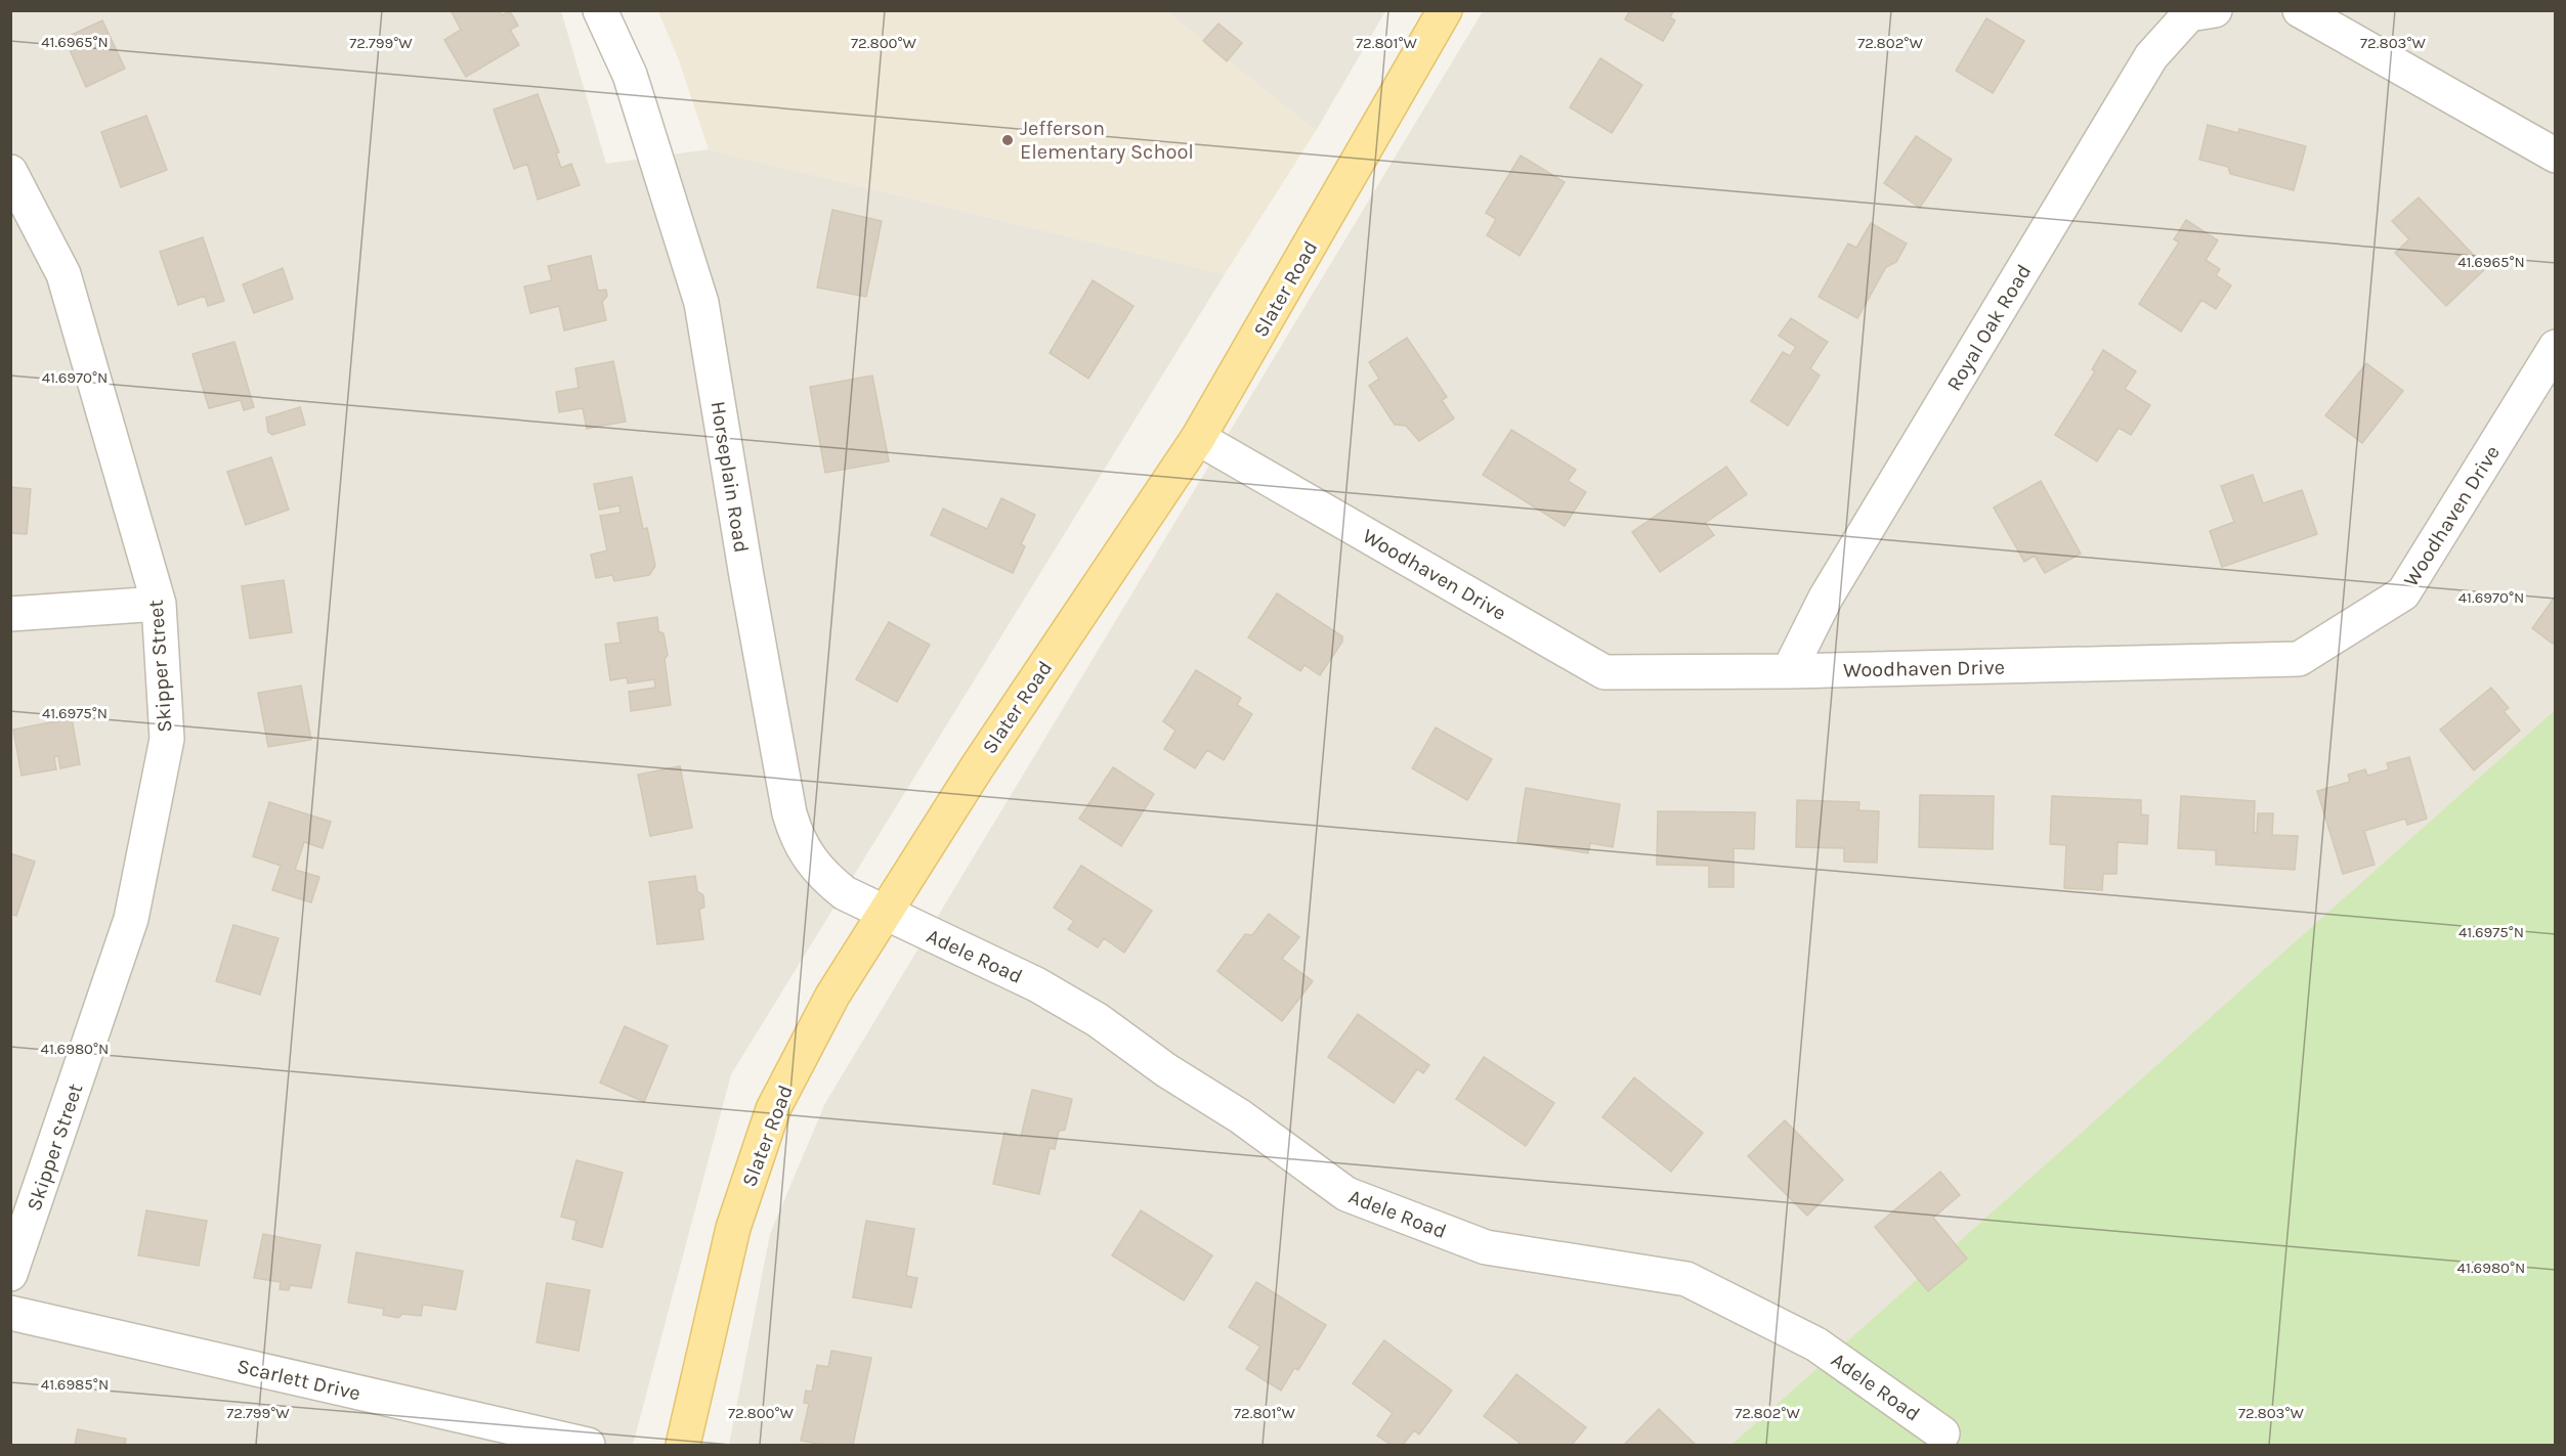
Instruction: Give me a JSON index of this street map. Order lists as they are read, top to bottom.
{
  "streets": {
    "main road": ["Slater Road"],
    "street": [
      "Royal Oak Road",
      "Horseplain Road",
      "Woodhaven Drive",
      "Skipper Street",
      "Adele Road",
      "Scarlett Drive"
    ]
  },
  "crossings": [
    ["Slater Road", "Horseplain Road"],
    ["Slater Road", "Woodhaven Drive"],
    ["Slater Road", "Adele Road"],
    ["Royal Oak Road", "Woodhaven Drive"],
    ["Horseplain Road", "Adele Road"]
  ],
  "places": ["Jefferson Elementary School"],
  "coordinates": [
    "41.6965°N",
    "72.799°W",
    "72.800°W",
    "72.801°W",
    "72.802°W",
    "72.803°W",
    "41.6970°N",
    "41.6975°N",
    "41.6980°N",
    "41.6985°N"
  ]
}
